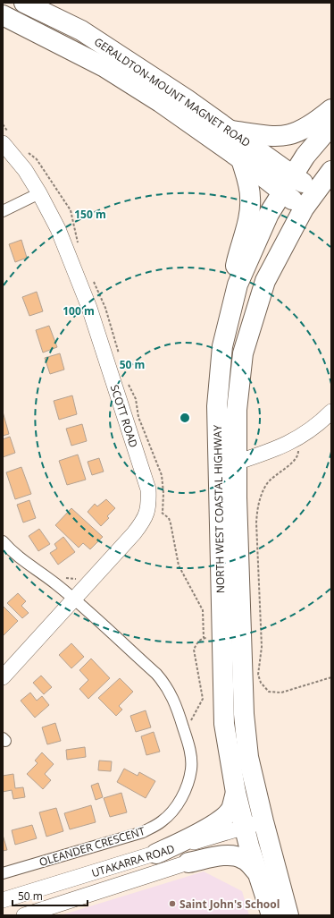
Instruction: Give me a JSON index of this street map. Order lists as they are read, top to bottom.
{
  "streets": {
    "highway": ["GERALDTON-MOUNT MAGNET ROAD", "NORTH WEST COASTAL HIGHWAY"],
    "street": ["SCOTT ROAD", "OLEANDER CRESCENT", "UTAKARRA ROAD"]
  },
  "crossings": [
    ["GERALDTON-MOUNT MAGNET ROAD", "NORTH WEST COASTAL HIGHWAY"],
    ["SCOTT ROAD", "OLEANDER CRESCENT"],
    ["NORTH WEST COASTAL HIGHWAY", "UTAKARRA ROAD"]
  ],
  "places": ["Saint John's School"],
  "scale_bar": "50 m",
  "rings": ["150 m", "100 m", "50 m"]
}
